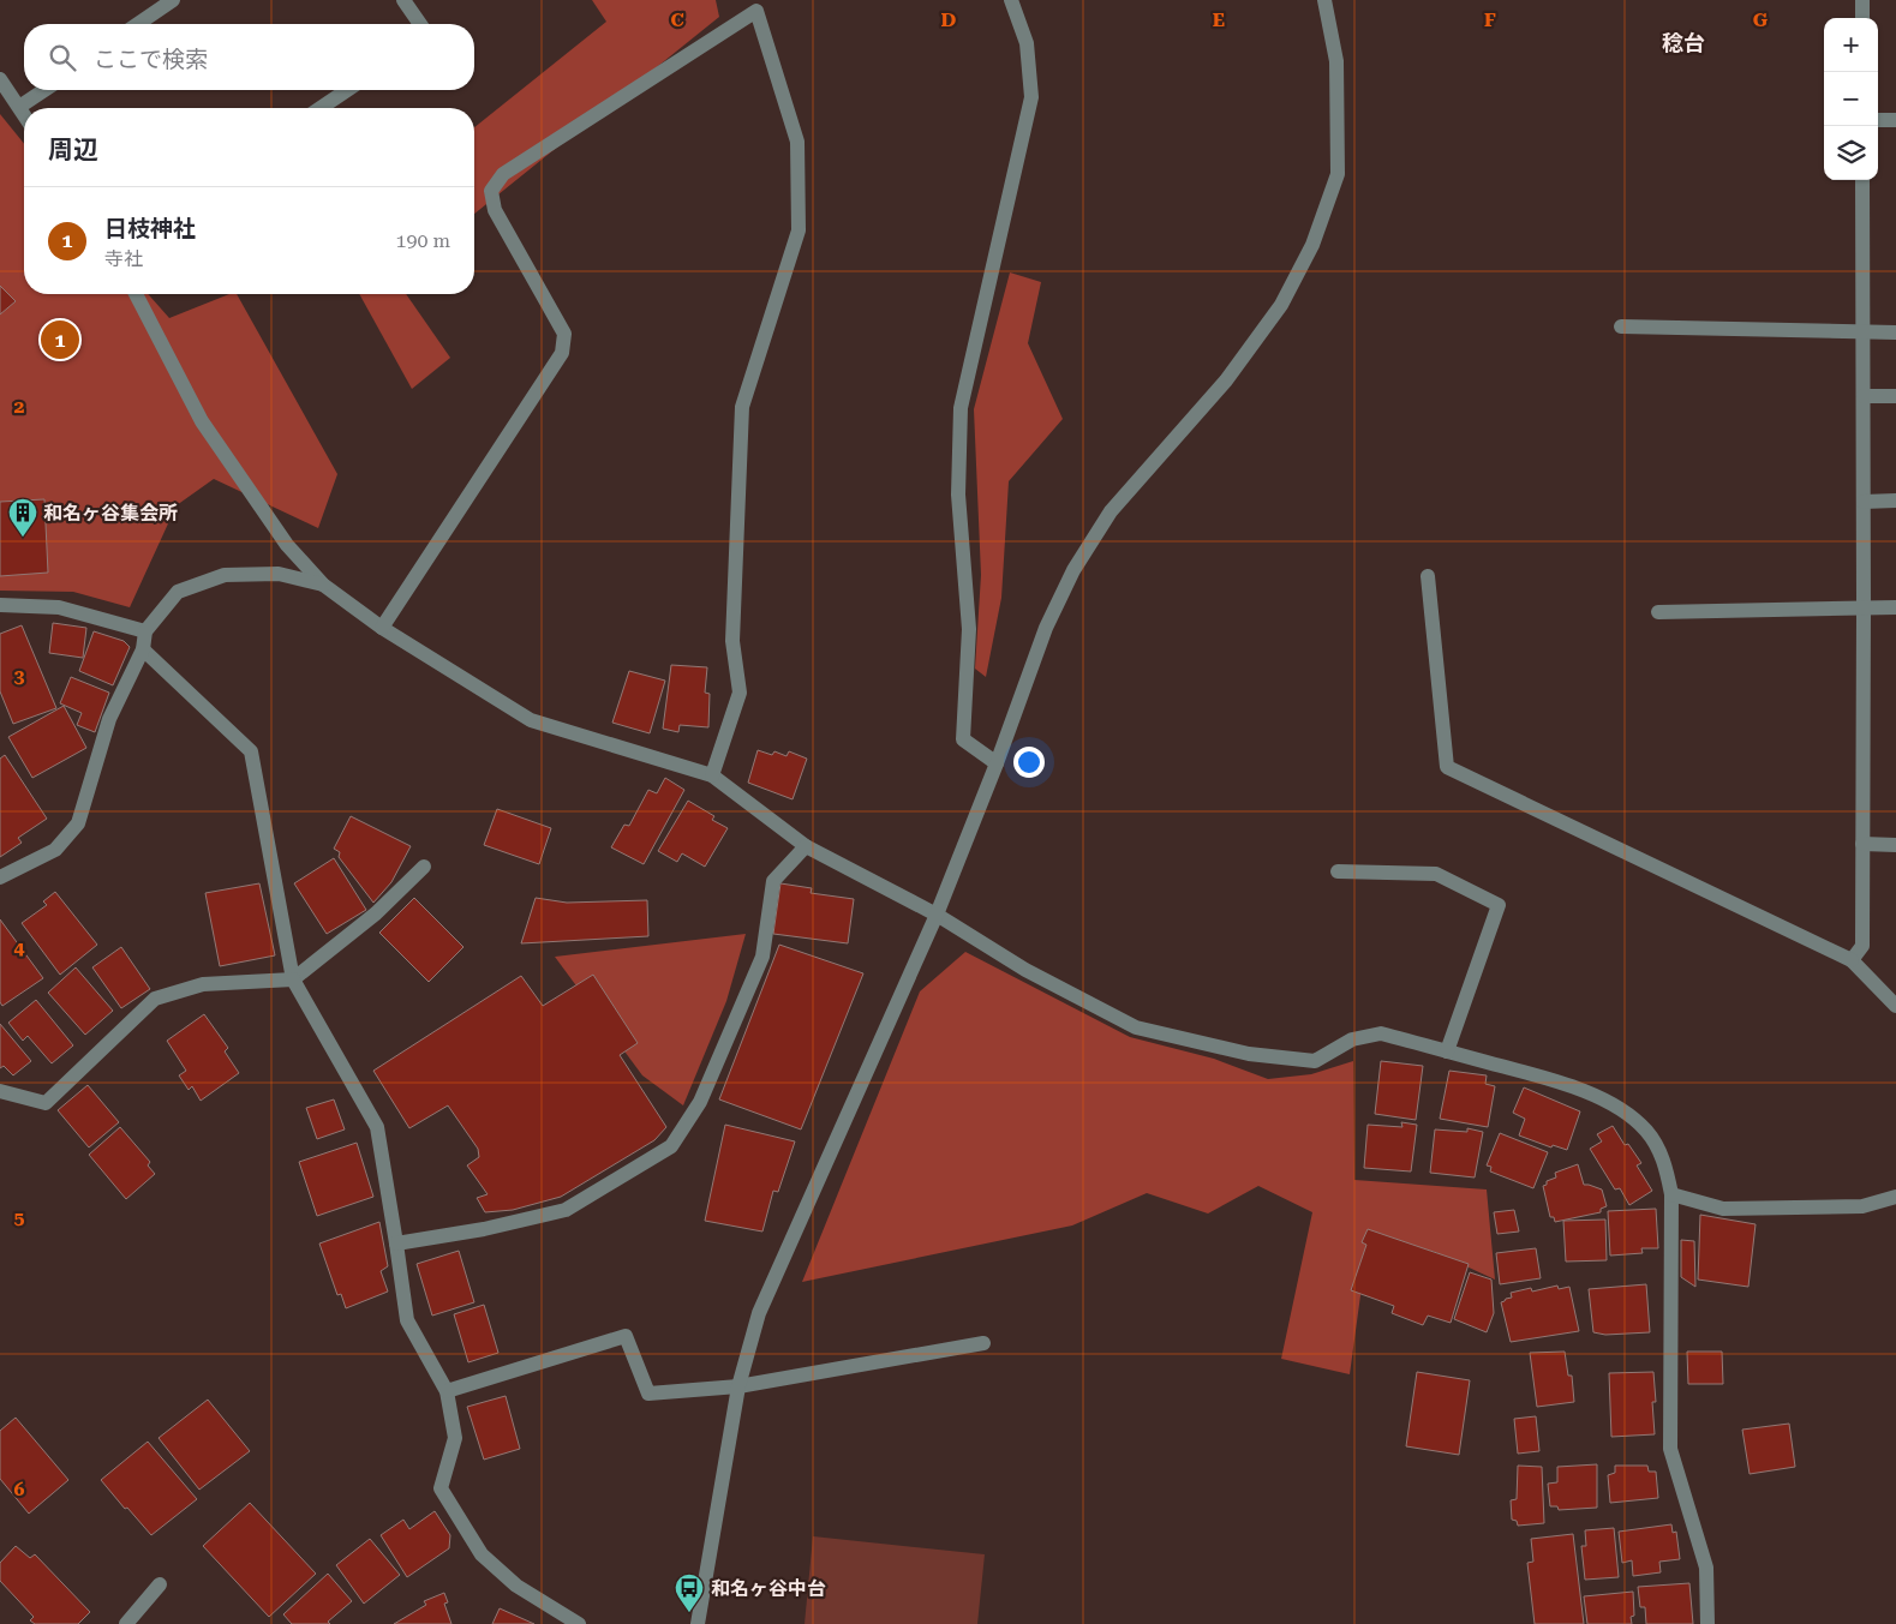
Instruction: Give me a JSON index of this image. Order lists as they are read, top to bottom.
{
  "districts": ["稔台"],
  "places": {
    "building": ["和名ヶ谷集会所"],
    "bus stop": ["和名ヶ谷中台"]
  },
  "page": {
    "map_buttons": ["+", "−"],
    "search": "ここで検索",
    "heading": "周辺",
    "list": [
      {
        "mark": "1",
        "name": "日枝神社",
        "note": "寺社",
        "value": "190 m"
      }
    ],
    "pins": "1"
  },
  "grid": {
    "columns": [
      "C",
      "D",
      "E",
      "F",
      "G"
    ],
    "rows": [
      "2",
      "3",
      "4",
      "5",
      "6"
    ]
  }
}
